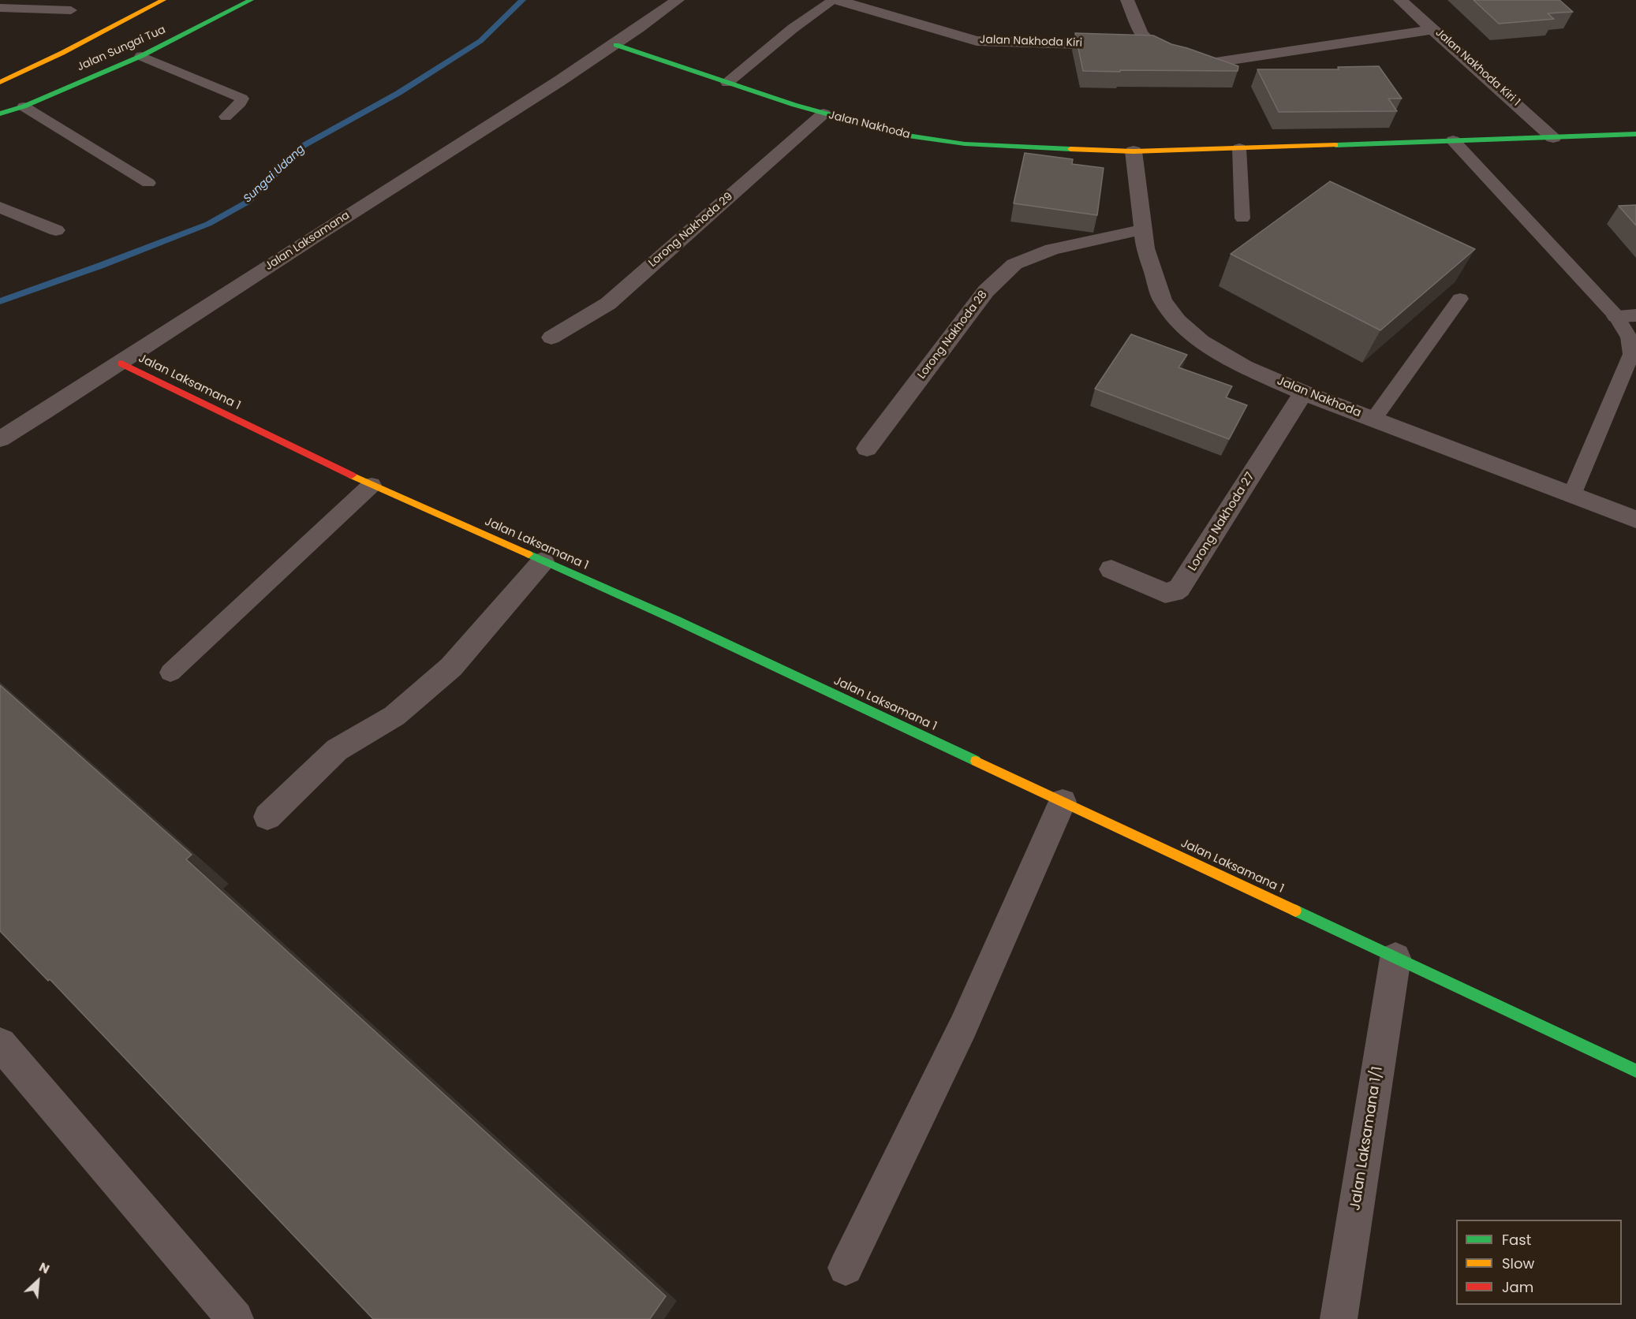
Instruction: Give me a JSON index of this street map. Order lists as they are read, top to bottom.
{
  "streets": {
    "street": [
      "Jalan Nakhoda Kiri",
      "Jalan Sungai Tua",
      "Jalan Nakhoda Kiri 1",
      "Jalan Nakhoda",
      "Lorong Nakhoda 29",
      "Jalan Laksamana",
      "Lorong Nakhoda 28",
      "Jalan Laksamana 1",
      "Lorong Nakhoda 27",
      "Jalan Laksamana 1/1"
    ]
  },
  "crossings": [
    ["Jalan Nakhoda Kiri 1", "Jalan Nakhoda"],
    ["Jalan Nakhoda", "Lorong Nakhoda 29"],
    ["Jalan Nakhoda", "Jalan Laksamana"],
    ["Jalan Nakhoda", "Lorong Nakhoda 28"],
    ["Jalan Nakhoda", "Lorong Nakhoda 27"],
    ["Jalan Laksamana", "Jalan Laksamana 1"],
    ["Jalan Laksamana 1", "Jalan Laksamana 1/1"]
  ],
  "water": ["Sungai Udang"],
  "legend": ["Fast", "Slow", "Jam"],
  "north": "top right"
}
